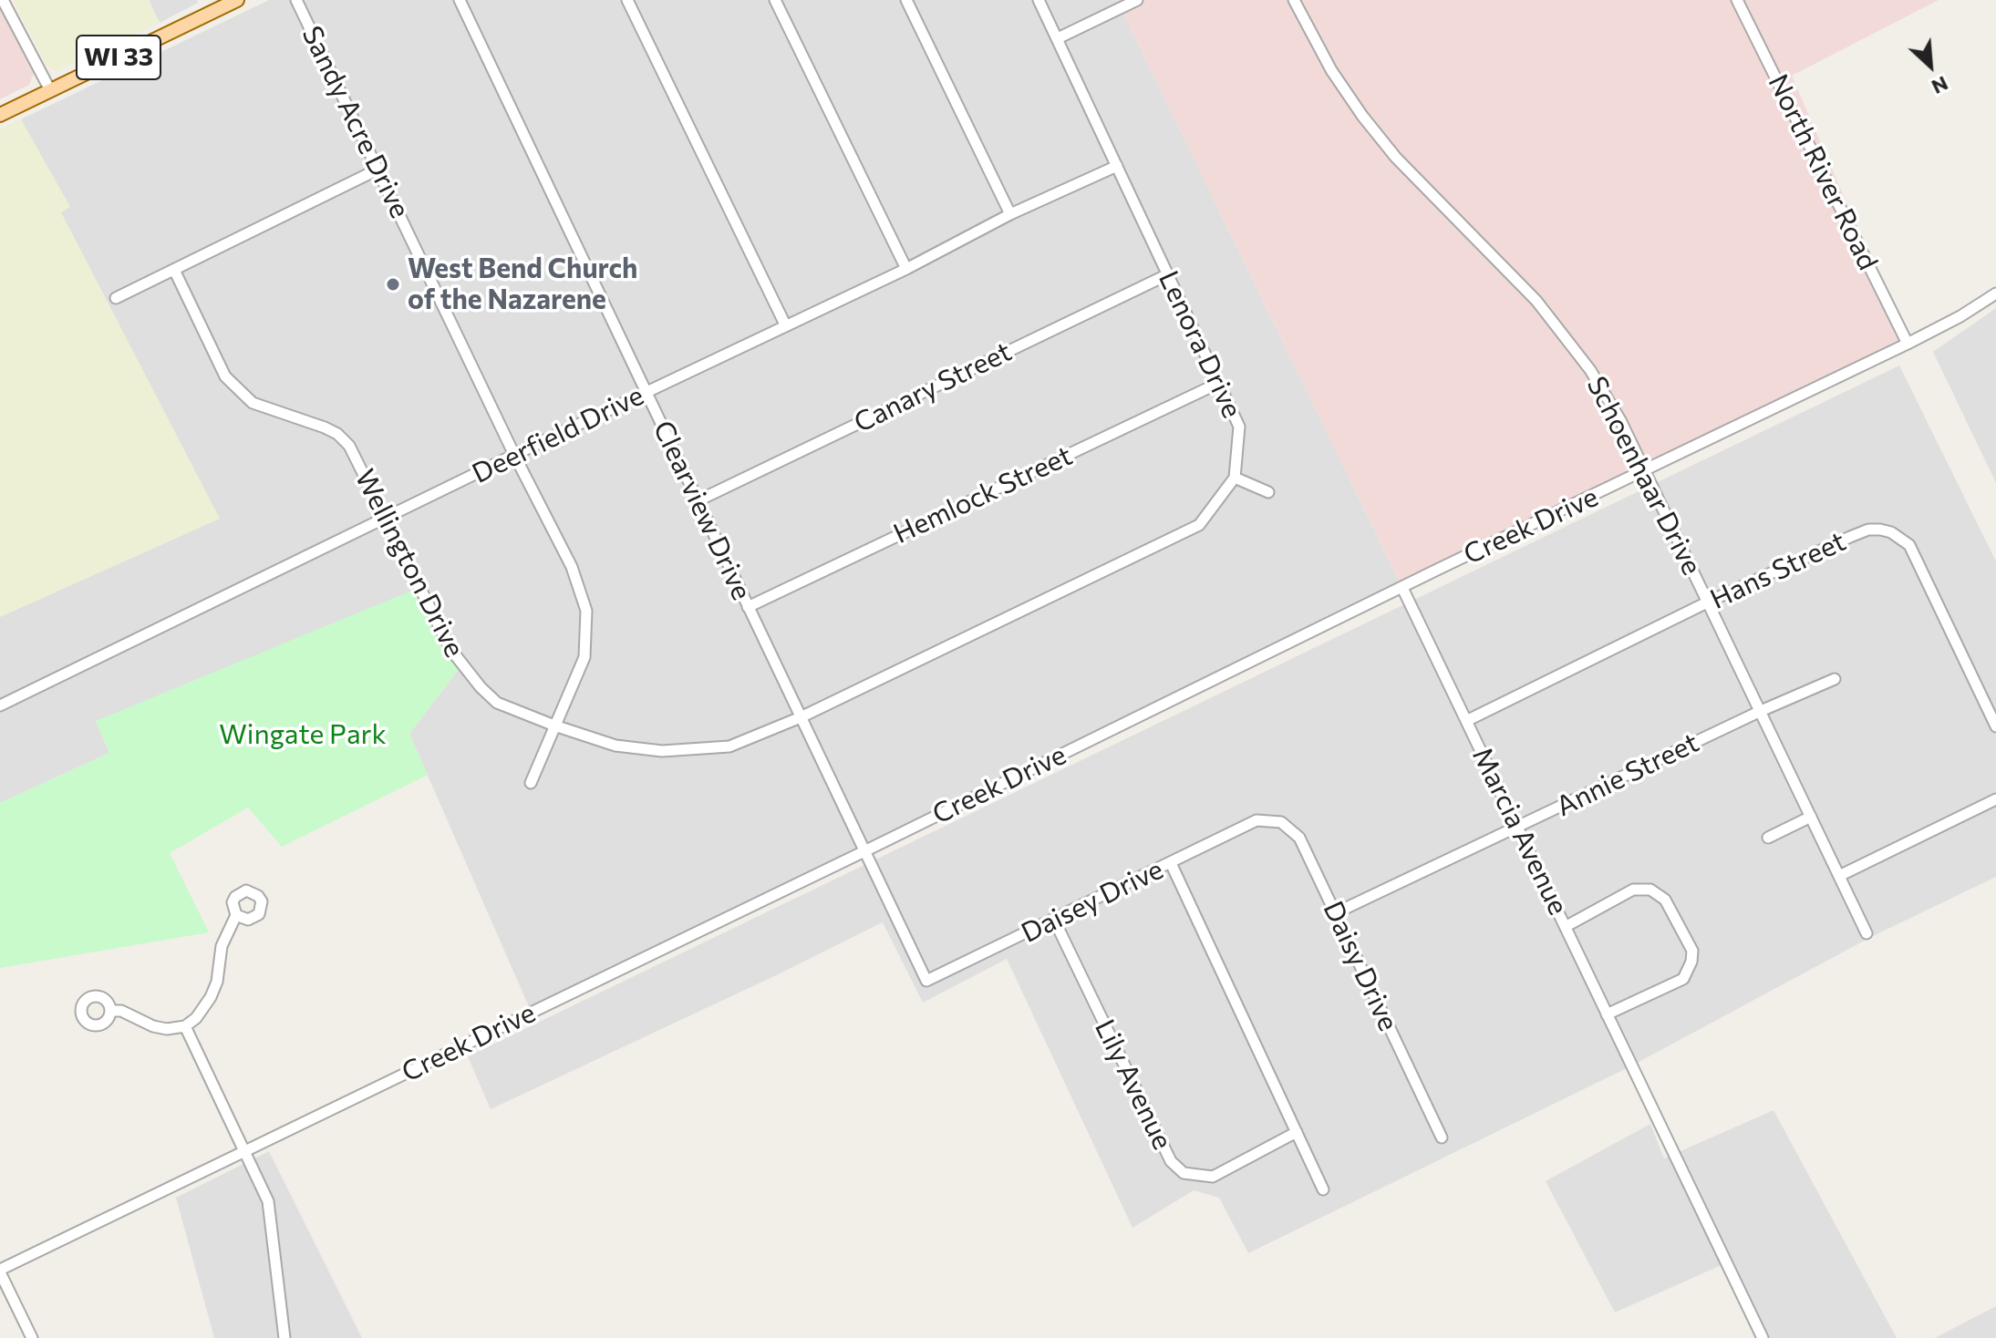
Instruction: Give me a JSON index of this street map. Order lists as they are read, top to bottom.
{
  "streets": {
    "main road": ["WI 33"],
    "street": [
      "Sandy Acre Drive",
      "North River Road",
      "Lenora Drive",
      "Canary Street",
      "Deerfield Drive",
      "Schoenhaar Drive",
      "Hemlock Street",
      "Clearview Drive",
      "Creek Drive",
      "Wellington Drive",
      "Hans Street",
      "Annie Street",
      "Marcia Avenue",
      "Daisey Drive",
      "Daisy Drive",
      "Lily Avenue"
    ]
  },
  "crossings": [
    ["Sandy Acre Drive", "Deerfield Drive"],
    ["Sandy Acre Drive", "Wellington Drive"],
    ["North River Road", "Creek Drive"],
    ["Lenora Drive", "Canary Street"],
    ["Lenora Drive", "Deerfield Drive"],
    ["Lenora Drive", "Hemlock Street"],
    ["Canary Street", "Clearview Drive"],
    ["Deerfield Drive", "Clearview Drive"],
    ["Deerfield Drive", "Wellington Drive"],
    ["Schoenhaar Drive", "Creek Drive"],
    ["Schoenhaar Drive", "Hans Street"],
    ["Schoenhaar Drive", "Annie Street"],
    ["Hemlock Street", "Clearview Drive"],
    ["Clearview Drive", "Creek Drive"],
    ["Clearview Drive", "Wellington Drive"],
    ["Clearview Drive", "Daisey Drive"],
    ["Creek Drive", "Marcia Avenue"],
    ["Hans Street", "Marcia Avenue"],
    ["Annie Street", "Marcia Avenue"],
    ["Annie Street", "Daisy Drive"],
    ["Daisey Drive", "Daisy Drive"],
    ["Daisey Drive", "Lily Avenue"]
  ],
  "parks": ["Wingate Park"],
  "places": ["West Bend Church of the Nazarene"],
  "north": "bottom right"
}
